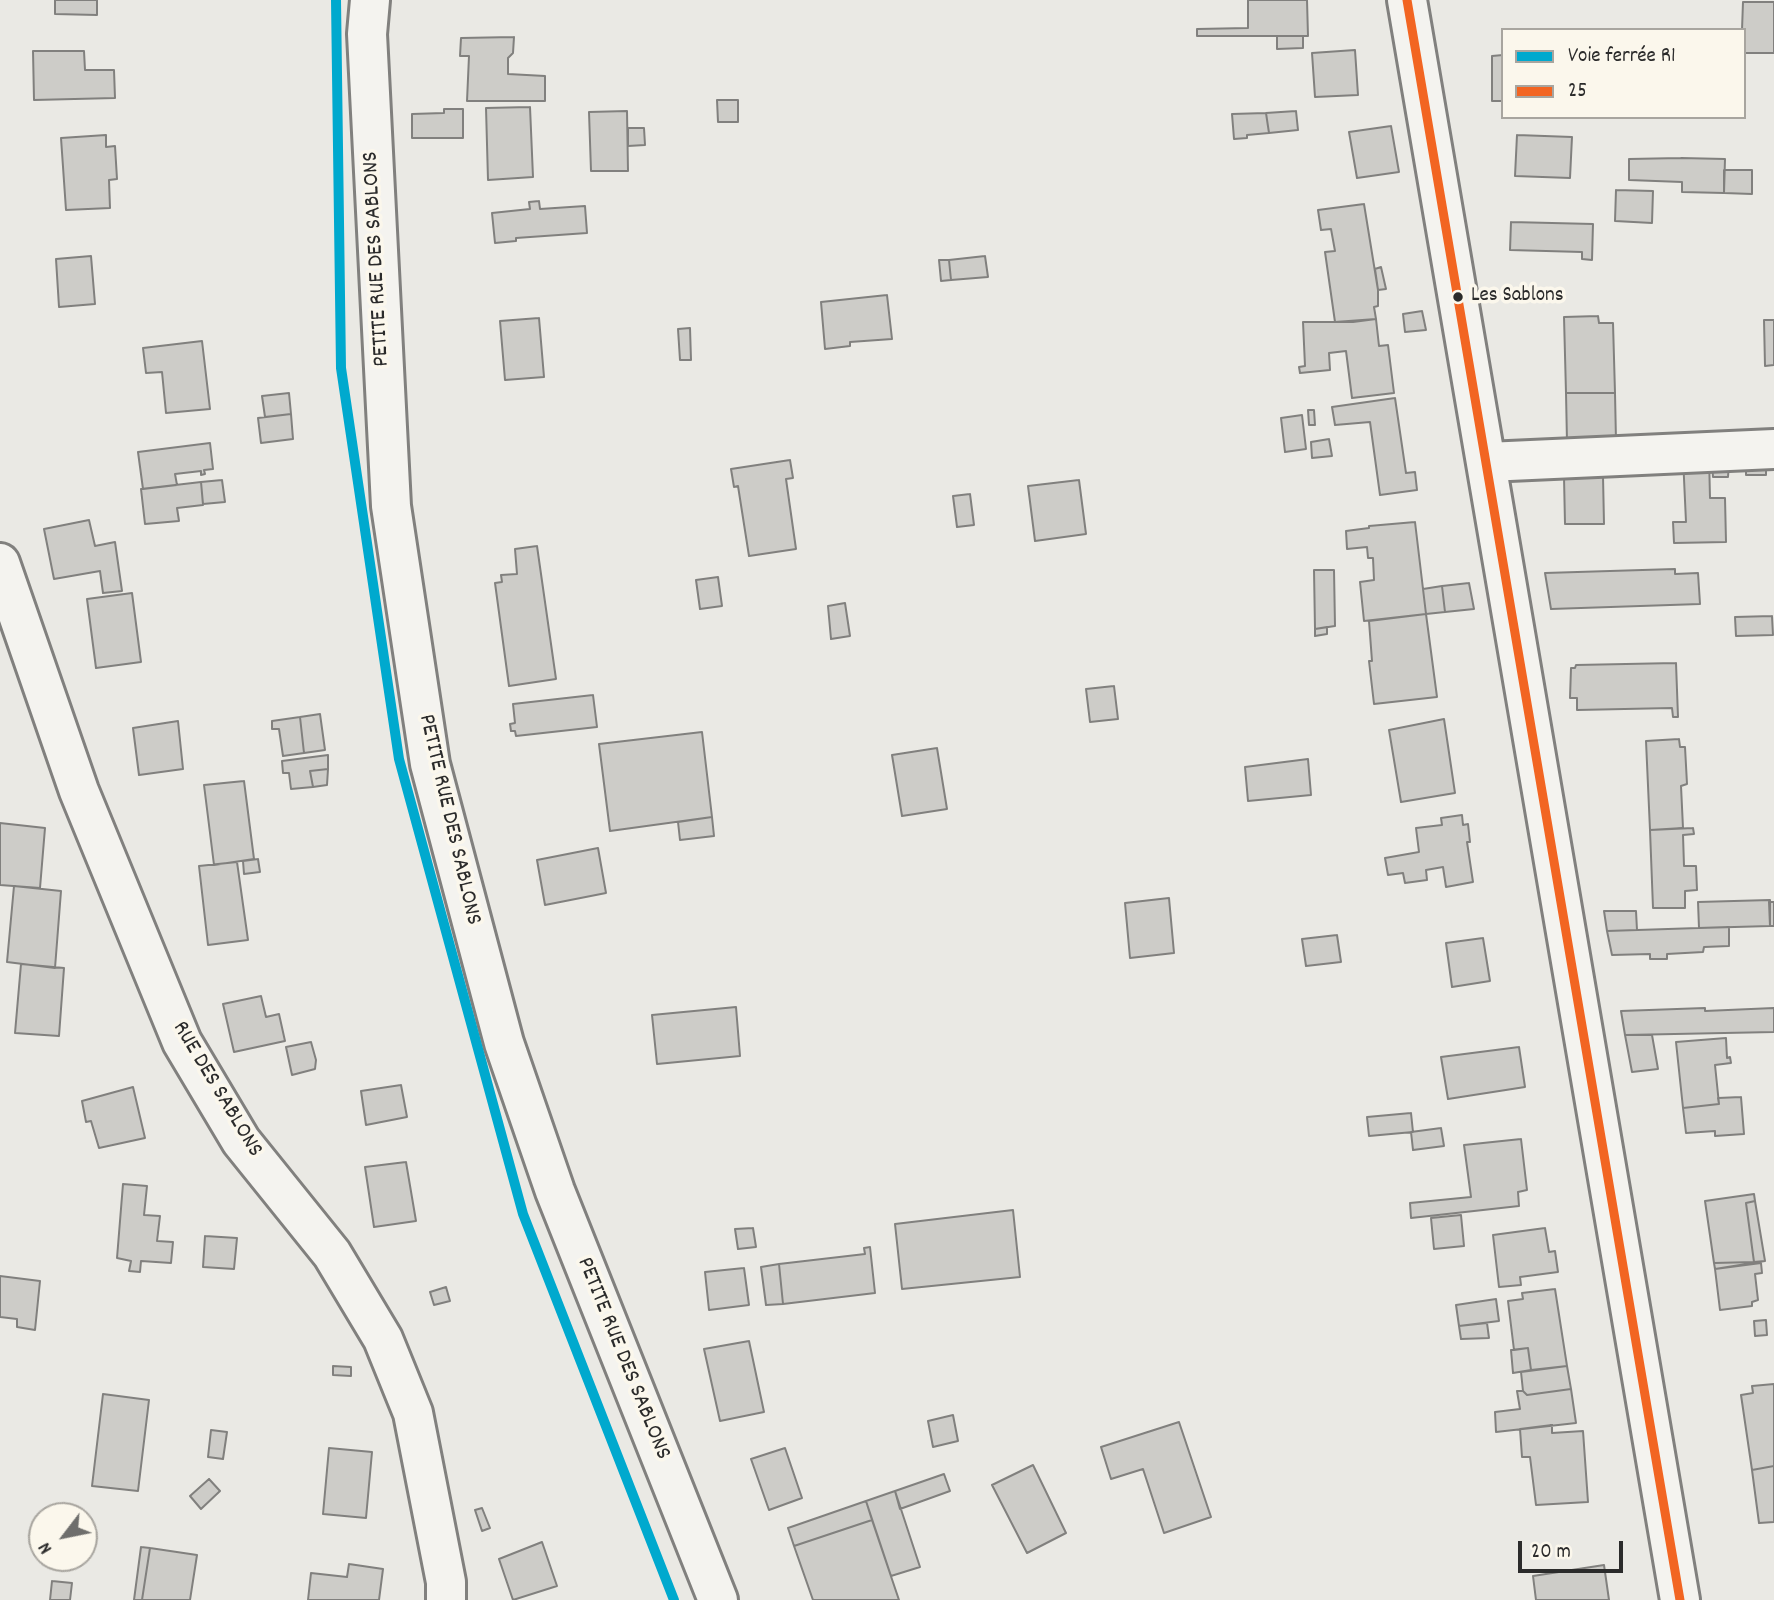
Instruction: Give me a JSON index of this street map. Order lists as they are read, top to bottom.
{
  "streets": {
    "street": ["PETITE RUE DES SABLONS", "RUE DES SABLONS"]
  },
  "places": ["Les Sablons"],
  "lines": ["rail line R1", "transit line 25"],
  "legend": ["Voie ferrée R1", "25"],
  "scale_bar": "20 m",
  "north": "bottom left"
}
